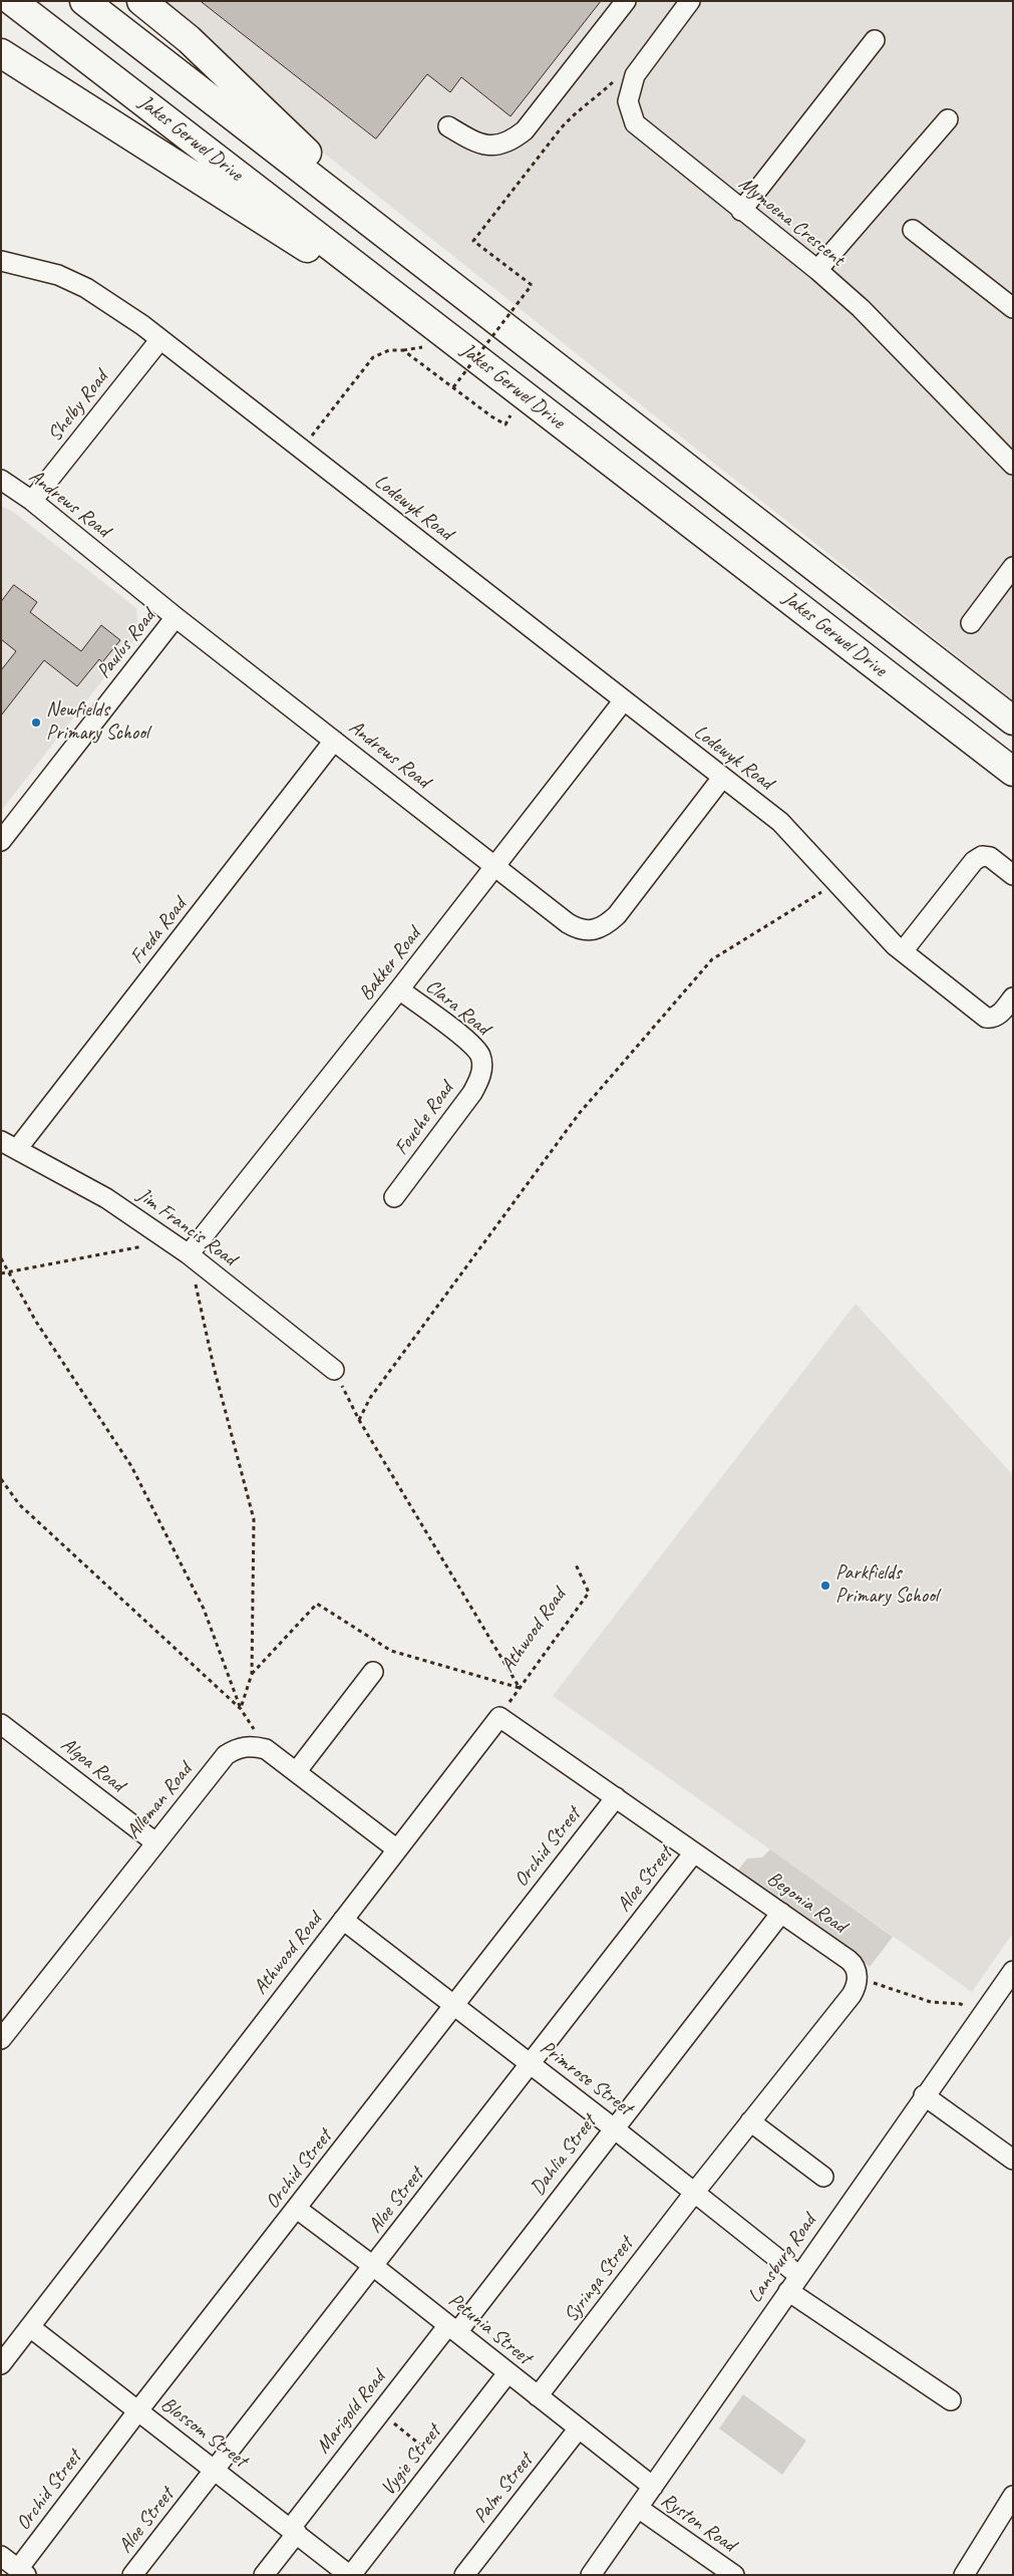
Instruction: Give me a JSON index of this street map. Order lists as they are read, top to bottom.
{
  "streets": {
    "highway": ["Jakes Gerwel Drive"],
    "street": [
      "Mymoena Crescent",
      "Shelby Road",
      "Andrews Road",
      "Lodewyk Road",
      "Paulus Road",
      "Freda Road",
      "Bakker Road",
      "Clara Road",
      "Fouche Road",
      "Jim Francis Road",
      "Athwood Road",
      "Algoa Road",
      "Alleman Road",
      "Orchid Street",
      "Aloe Street",
      "Begonia Road",
      "Primrose Street",
      "Dahlia Street",
      "Lansburg Road",
      "Syringa Street",
      "Petunia Street",
      "Marigold Road",
      "Blossom Street",
      "Vygie Street",
      "Palm Street",
      "Ryston Road"
    ]
  },
  "crossings": [
    ["Shelby Road", "Andrews Road"],
    ["Shelby Road", "Lodewyk Road"],
    ["Andrews Road", "Lodewyk Road"],
    ["Andrews Road", "Paulus Road"],
    ["Andrews Road", "Freda Road"],
    ["Andrews Road", "Bakker Road"],
    ["Lodewyk Road", "Bakker Road"],
    ["Freda Road", "Jim Francis Road"],
    ["Bakker Road", "Clara Road"],
    ["Bakker Road", "Jim Francis Road"],
    ["Clara Road", "Fouche Road"],
    ["Athwood Road", "Begonia Road"],
    ["Athwood Road", "Primrose Street"],
    ["Athwood Road", "Blossom Street"],
    ["Algoa Road", "Alleman Road"],
    ["Orchid Street", "Begonia Road"],
    ["Orchid Street", "Primrose Street"],
    ["Orchid Street", "Petunia Street"],
    ["Orchid Street", "Blossom Street"],
    ["Aloe Street", "Begonia Road"],
    ["Aloe Street", "Primrose Street"],
    ["Aloe Street", "Petunia Street"],
    ["Aloe Street", "Blossom Street"],
    ["Begonia Road", "Dahlia Street"],
    ["Primrose Street", "Dahlia Street"],
    ["Primrose Street", "Lansburg Road"],
    ["Primrose Street", "Syringa Street"],
    ["Dahlia Street", "Petunia Street"],
    ["Dahlia Street", "Marigold Road"],
    ["Lansburg Road", "Petunia Street"],
    ["Lansburg Road", "Ryston Road"],
    ["Syringa Street", "Petunia Street"],
    ["Petunia Street", "Marigold Road"],
    ["Petunia Street", "Vygie Street"],
    ["Petunia Street", "Palm Street"],
    ["Marigold Road", "Blossom Street"],
    ["Blossom Street", "Vygie Street"]
  ],
  "places": ["Newfields Primary School", "Parkfields Primary School"]
}
